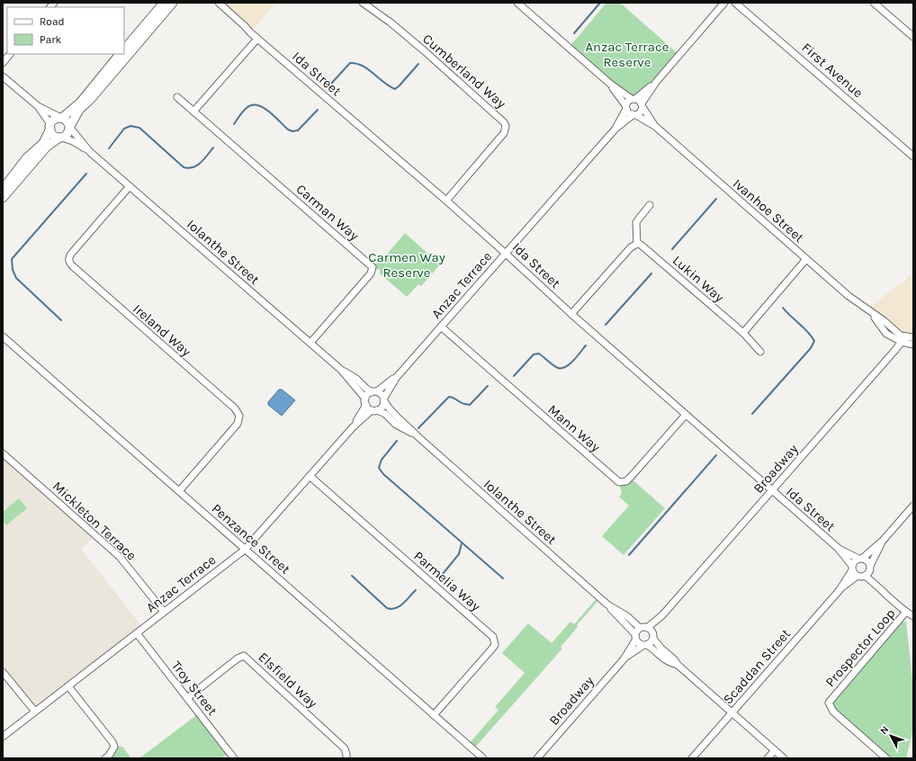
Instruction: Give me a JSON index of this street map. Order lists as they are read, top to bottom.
{
  "streets": {
    "street": [
      "First Avenue",
      "Cumberland Way",
      "Ida Street",
      "Ivanhoe Street",
      "Carman Way",
      "Iolanthe Street",
      "Lukin Way",
      "Anzac Terrace",
      "Ireland Way",
      "Mann Way",
      "Broadway",
      "Mickleton Terrace",
      "Penzance Street",
      "Parmelia Way",
      "Prospector Loop",
      "Scaddan Street",
      "Elsfield Way",
      "Troy Street"
    ]
  },
  "crossings": [
    ["Cumberland Way", "Ida Street"],
    ["Ida Street", "Anzac Terrace"],
    ["Ida Street", "Mann Way"],
    ["Ida Street", "Broadway"],
    ["Ida Street", "Prospector Loop"],
    ["Ida Street", "Scaddan Street"],
    ["Ivanhoe Street", "Anzac Terrace"],
    ["Ivanhoe Street", "Broadway"],
    ["Carman Way", "Iolanthe Street"],
    ["Iolanthe Street", "Anzac Terrace"],
    ["Iolanthe Street", "Ireland Way"],
    ["Iolanthe Street", "Broadway"],
    ["Anzac Terrace", "Mann Way"],
    ["Anzac Terrace", "Mickleton Terrace"],
    ["Anzac Terrace", "Penzance Street"],
    ["Anzac Terrace", "Parmelia Way"],
    ["Anzac Terrace", "Troy Street"],
    ["Ireland Way", "Penzance Street"],
    ["Penzance Street", "Parmelia Way"],
    ["Prospector Loop", "Scaddan Street"],
    ["Elsfield Way", "Troy Street"]
  ],
  "parks": ["Anzac Terrace Reserve", "Carmen Way Reserve"],
  "legend": ["Road", "Park"],
  "north": "top left"
}
